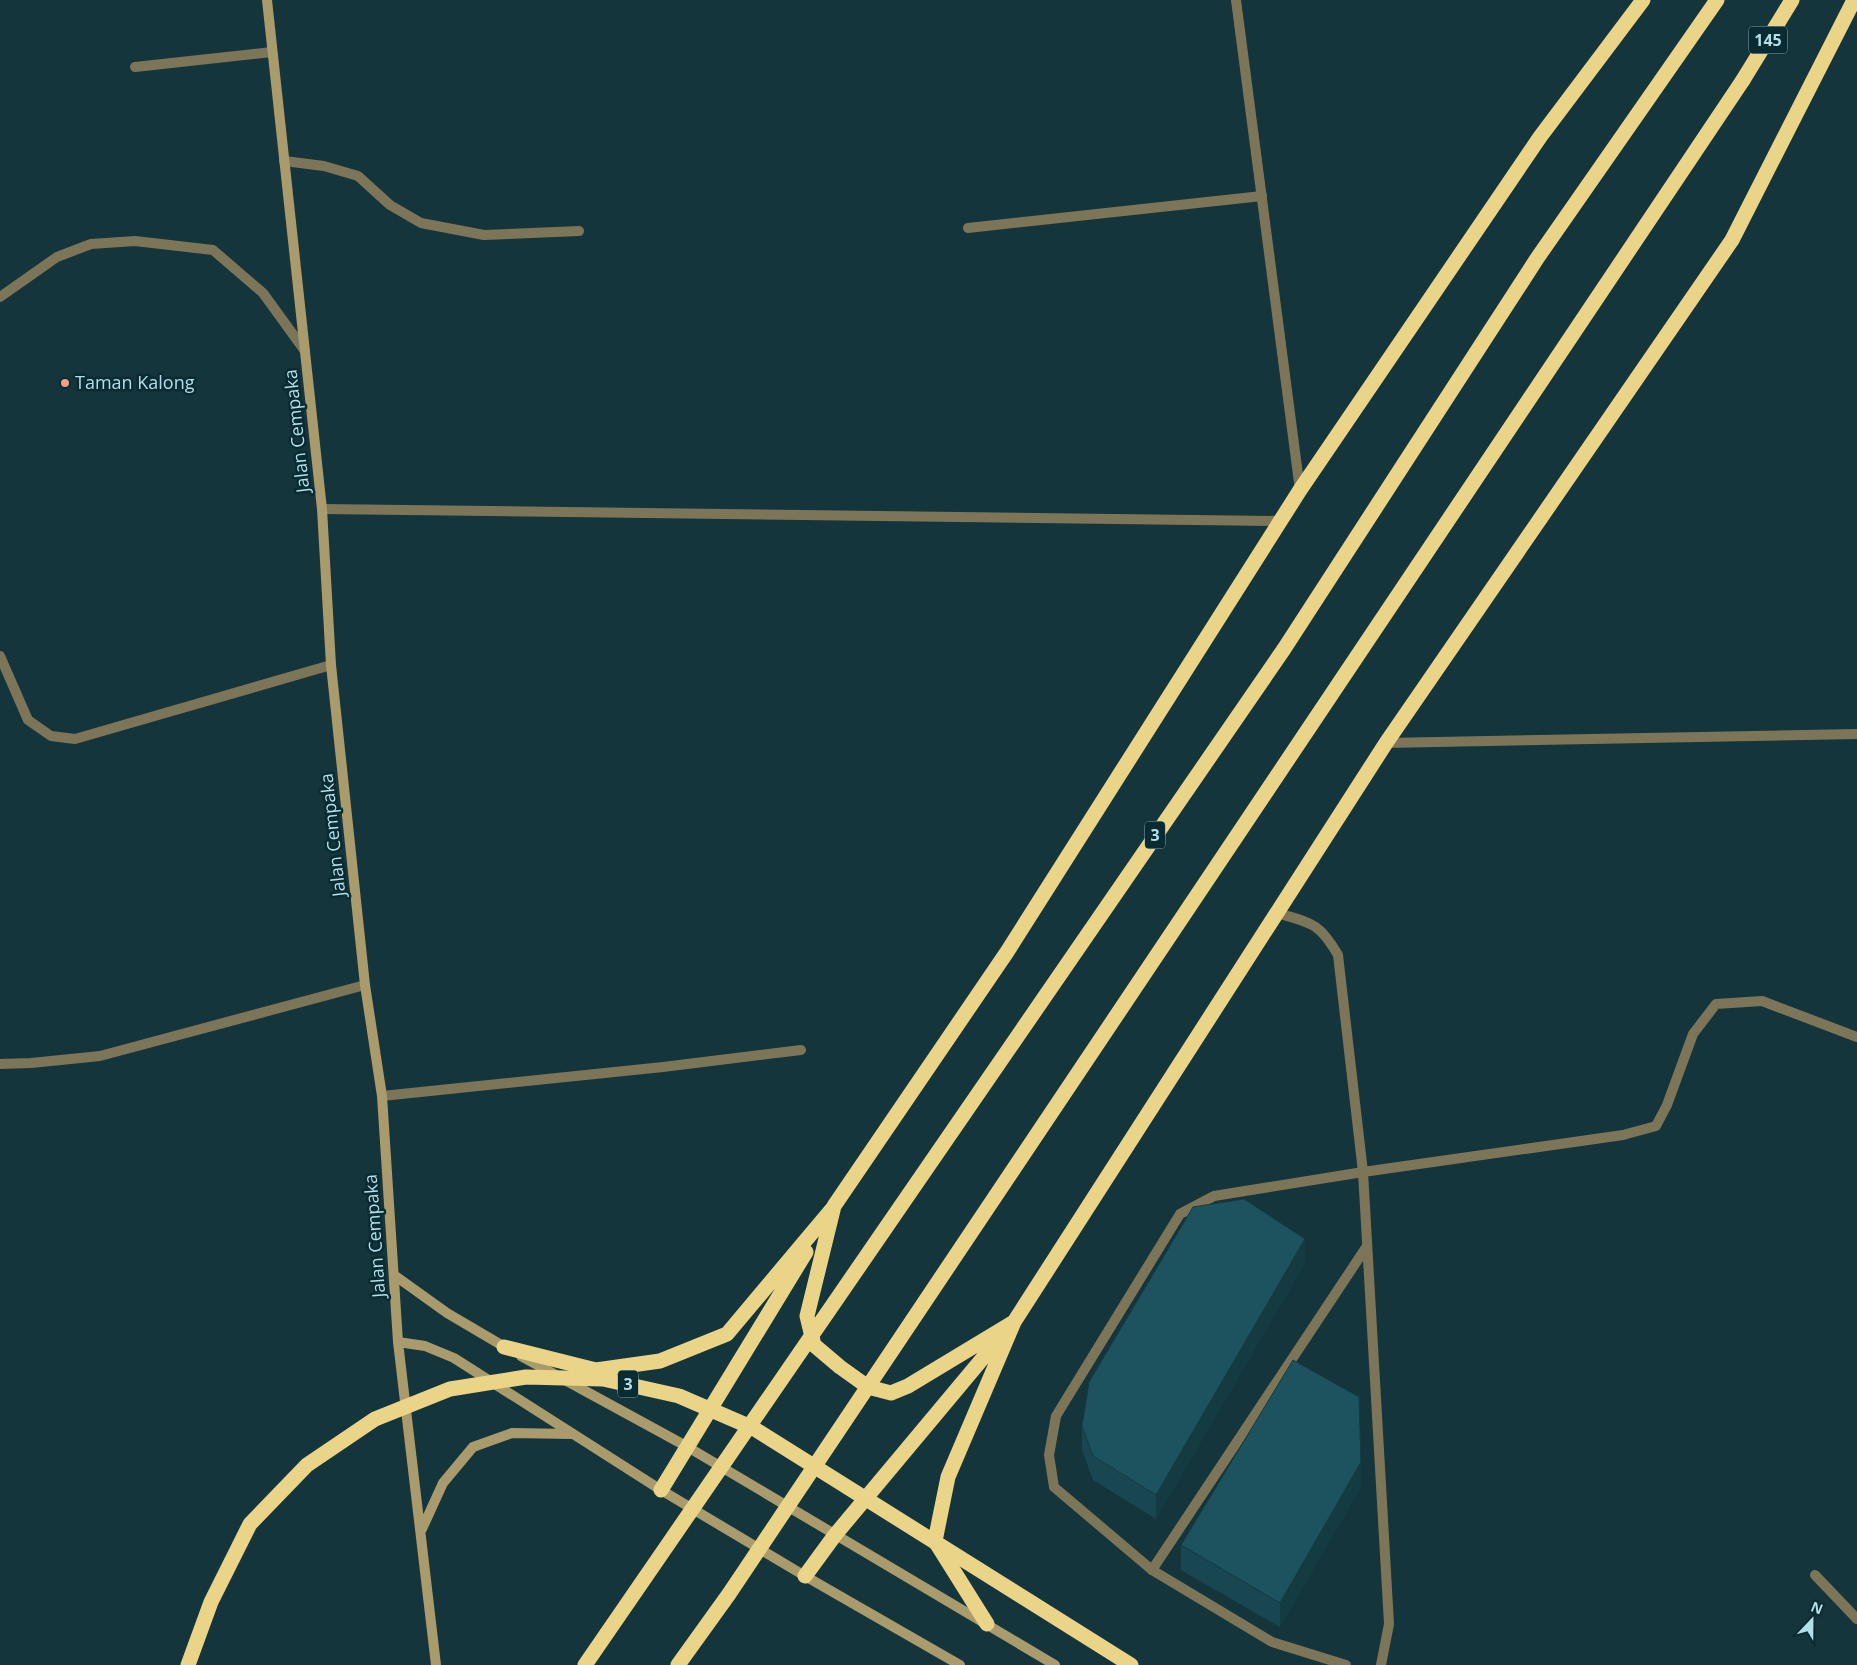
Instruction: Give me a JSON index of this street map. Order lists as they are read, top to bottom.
{
  "streets": {
    "highway": ["145", "3"],
    "street": ["Jalan Cempaka"]
  },
  "places": ["Taman Kalong"],
  "north": "top"
}
